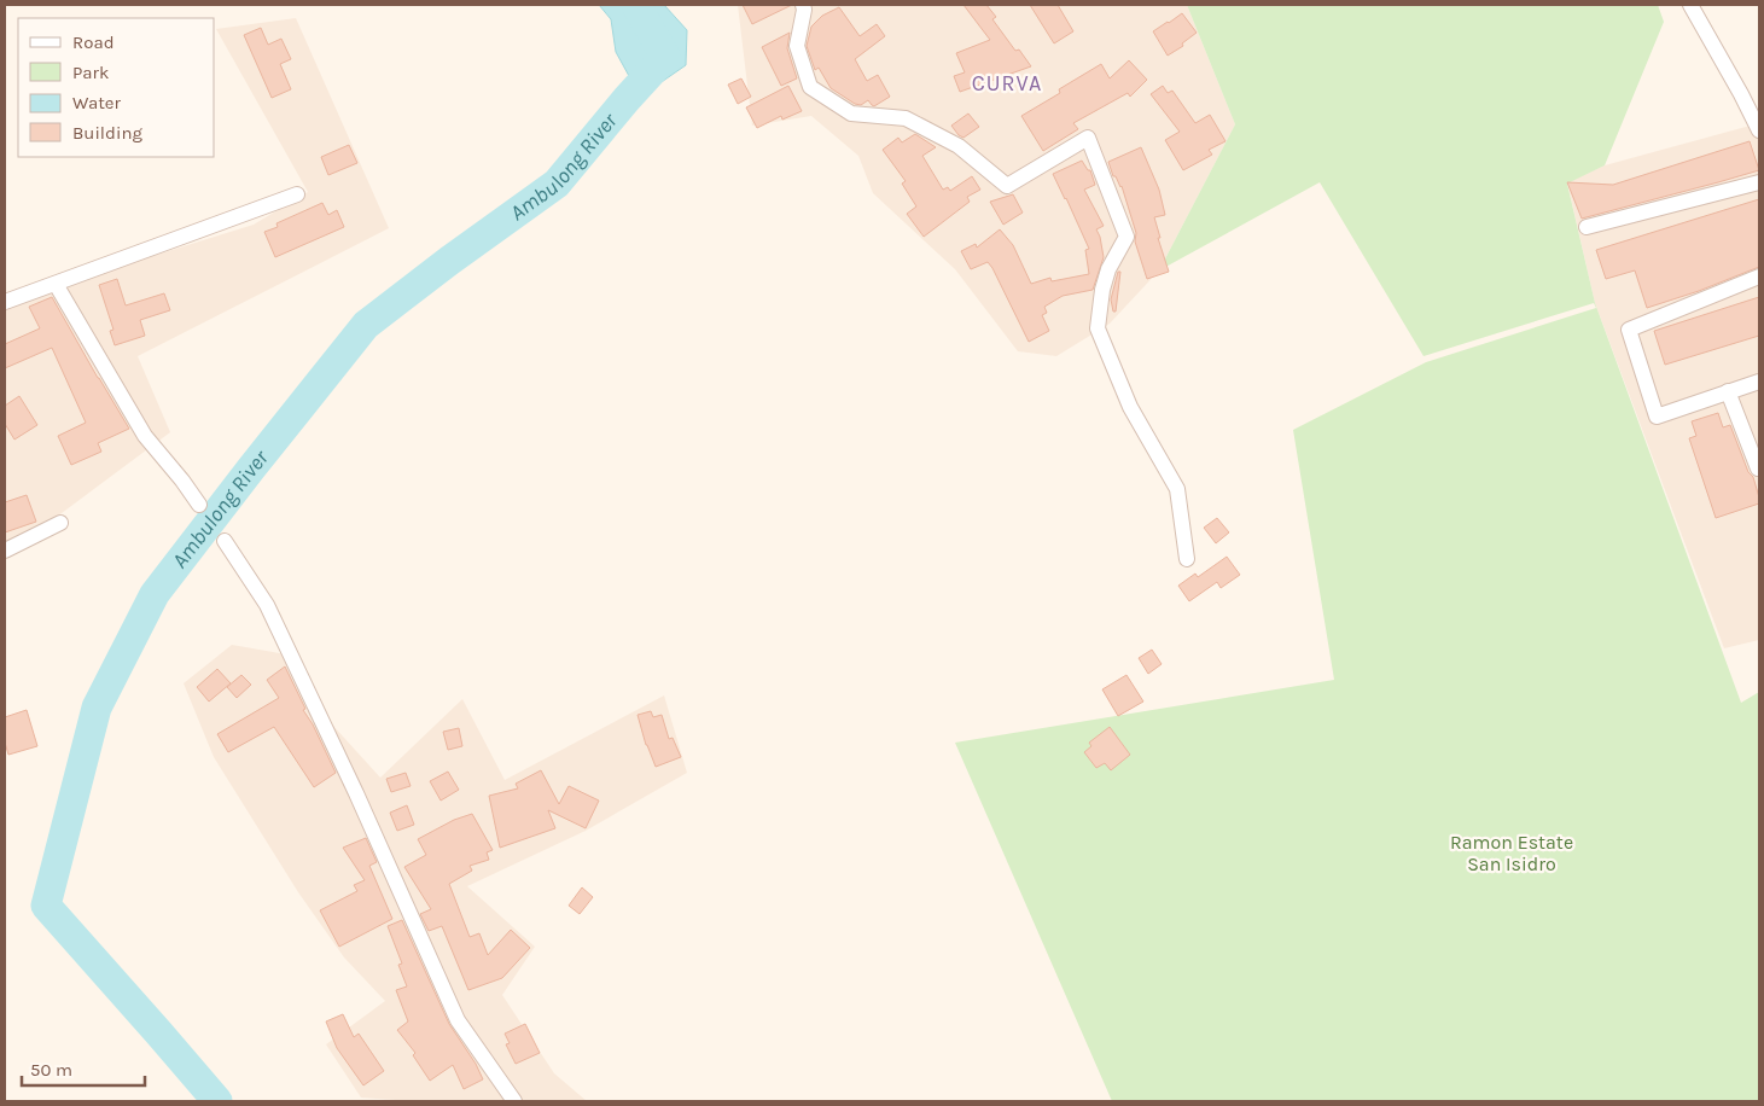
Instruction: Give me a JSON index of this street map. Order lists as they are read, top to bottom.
{
  "districts": ["CURVA"],
  "water": ["Ambulong River"],
  "parks": ["Ramon Estate San Isidro"],
  "legend": [
    "Road",
    "Park",
    "Water",
    "Building"
  ],
  "scale_bar": "50 m"
}
